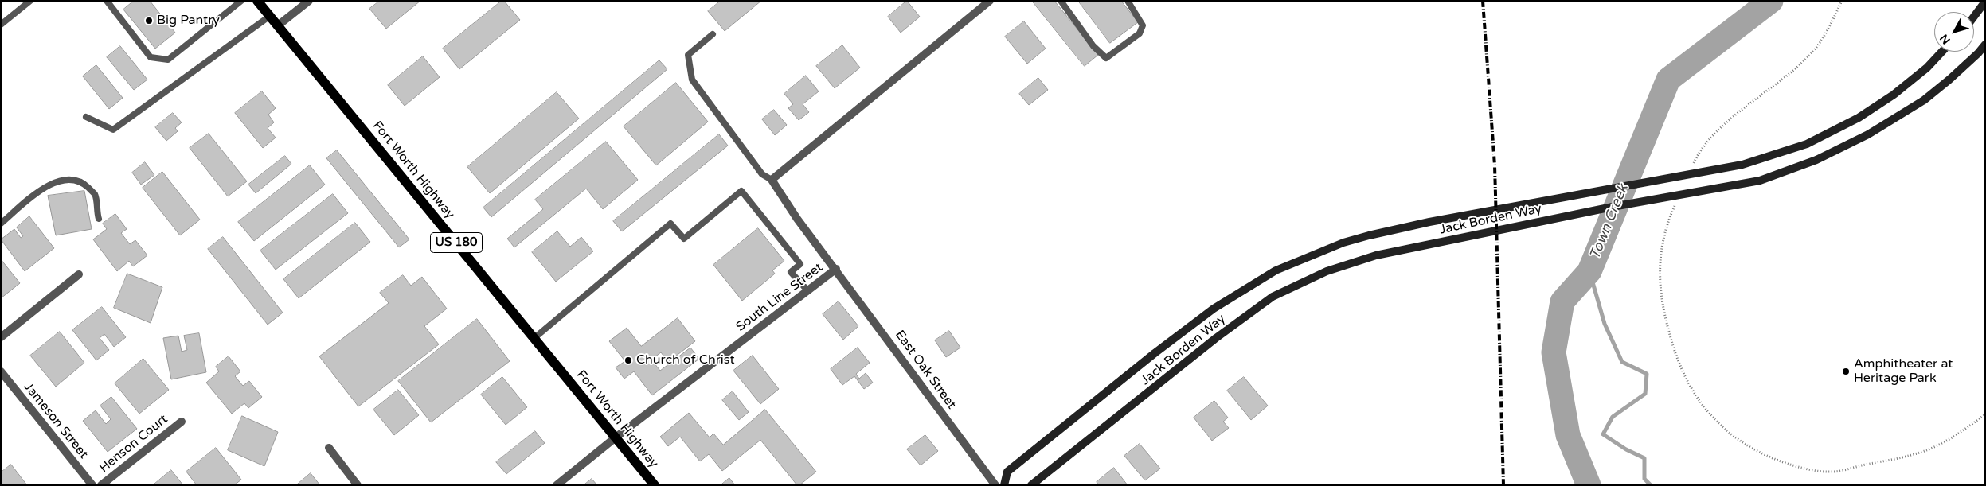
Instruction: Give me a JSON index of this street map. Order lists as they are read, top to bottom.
{
  "streets": {
    "main road": ["Fort Worth Highway", "Jack Borden Way", "US 180"],
    "street": [
      "South Line Street",
      "East Oak Street",
      "Jameson Street",
      "Henson Court"
    ]
  },
  "crossings": [
    ["Fort Worth Highway", "South Line Street"],
    ["South Line Street", "East Oak Street"]
  ],
  "water": ["Town Creek"],
  "places": ["Big Pantry", "Church of Christ", "Amphitheater at Heritage Park"],
  "north": "bottom left"
}
